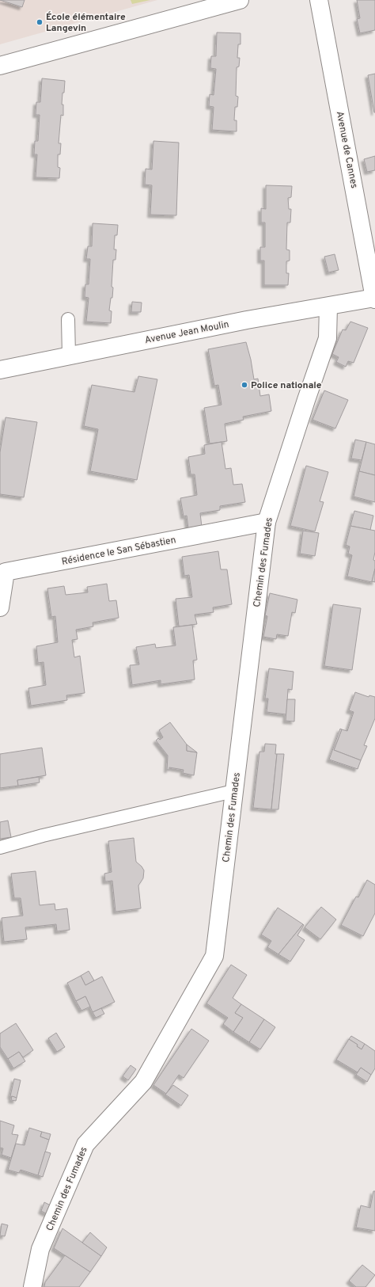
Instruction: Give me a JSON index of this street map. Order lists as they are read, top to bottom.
{
  "streets": {
    "street": [
      "Avenue de Cannes",
      "Avenue Jean Moulin",
      "Résidence le San Sébastien",
      "Chemin des Fumades"
    ]
  },
  "crossings": [
    ["Avenue de Cannes", "Avenue Jean Moulin"],
    ["Avenue Jean Moulin", "Chemin des Fumades"],
    ["Résidence le San Sébastien", "Chemin des Fumades"]
  ],
  "places": ["École élémentaire Langevin", "Police nationale"]
}
